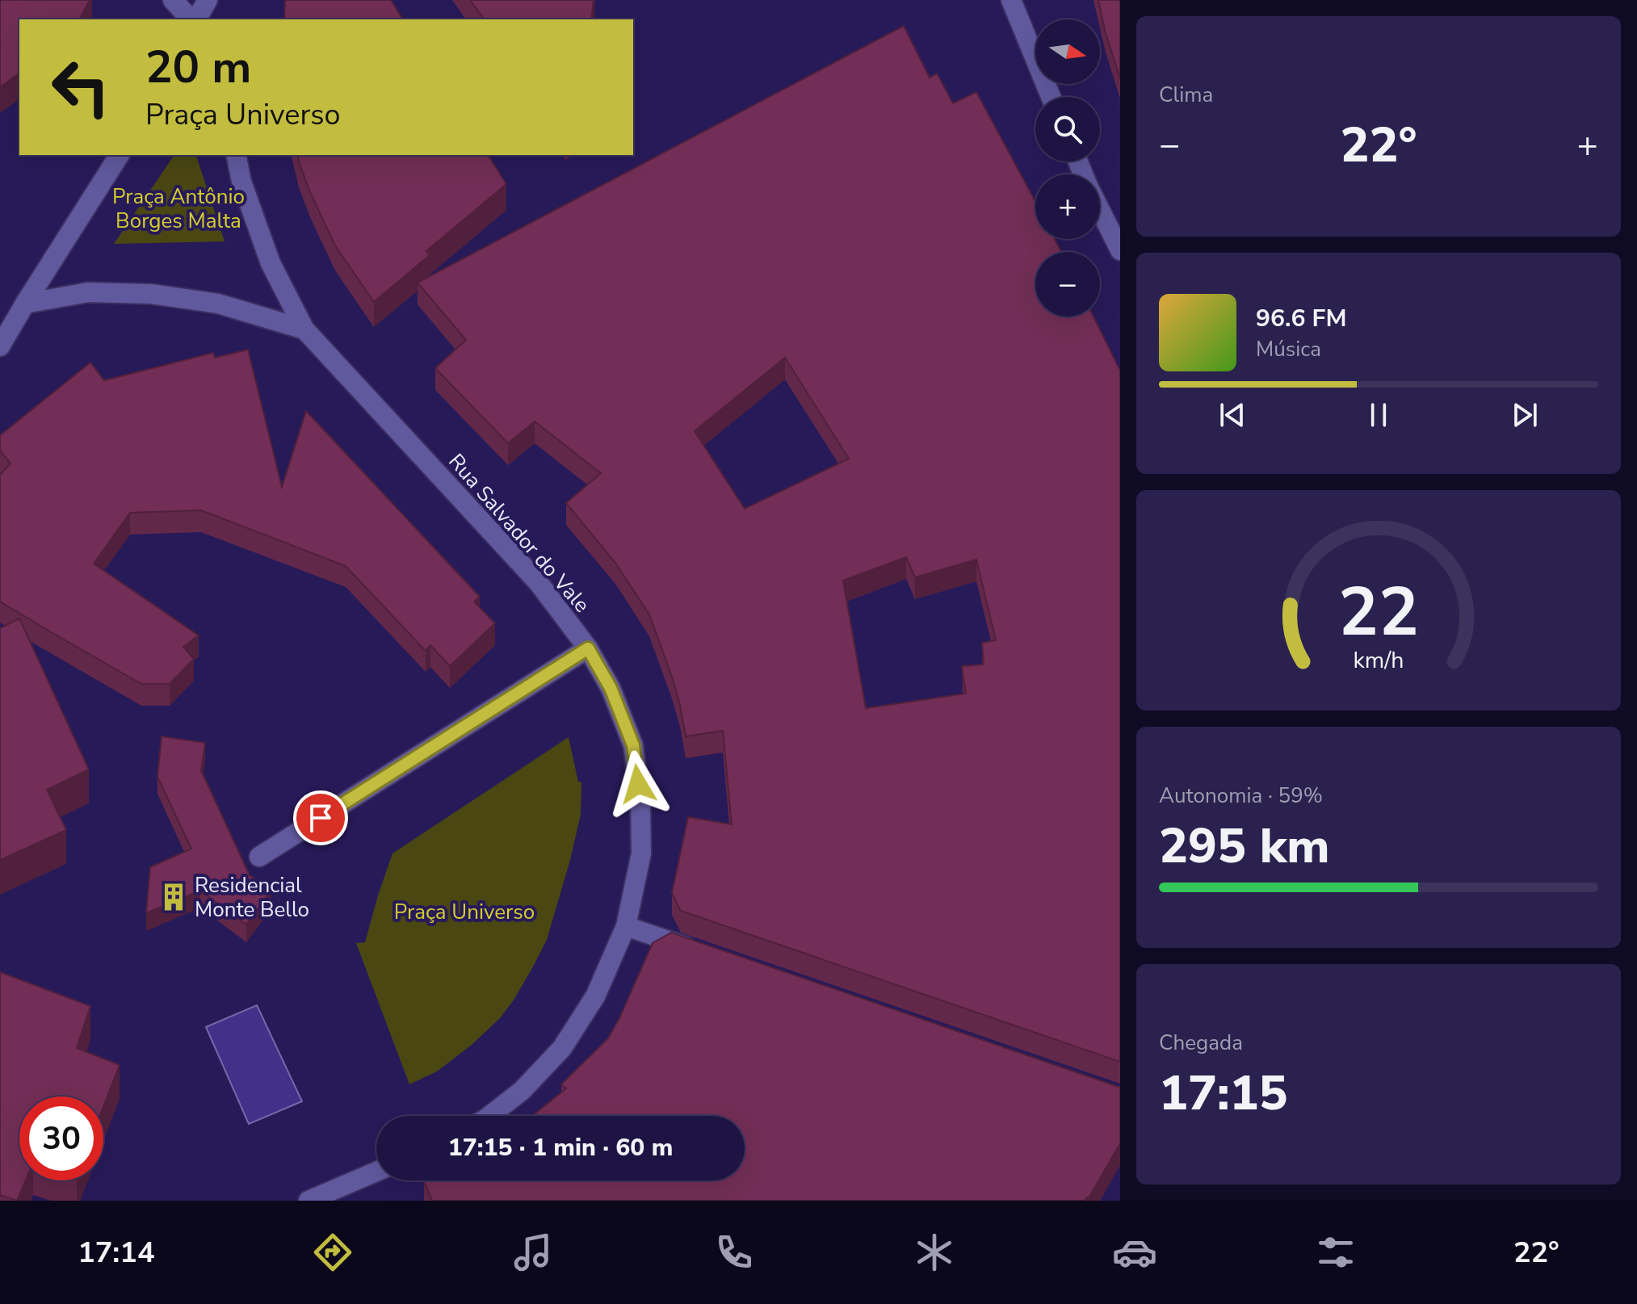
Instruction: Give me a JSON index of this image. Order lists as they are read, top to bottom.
{
  "streets": {
    "street": ["Rua Salvador do Vale"]
  },
  "parks": ["Praça Antônio Borges Malta", "Praça Universo"],
  "places": {
    "building": ["Residencial Monte Bello"]
  },
  "north": "right",
  "page": {
    "tile": [
      "Clima",
      ["Autonomia · 59%", "295 km"],
      ["Chegada", "17:15"]
    ],
    "map_buttons": ["+", "−"],
    "turn": ["20 m", "Praça Universo"],
    "heat": ["−", "22°", "+"],
    "song": ["96.6 FM", "Música"],
    "limit": "30",
    "trip": "17:15 · 1 min · 60 m",
    "tabs": ["17:14", "22°"],
    "gauge": ["22", "km/h"]
  }
}
